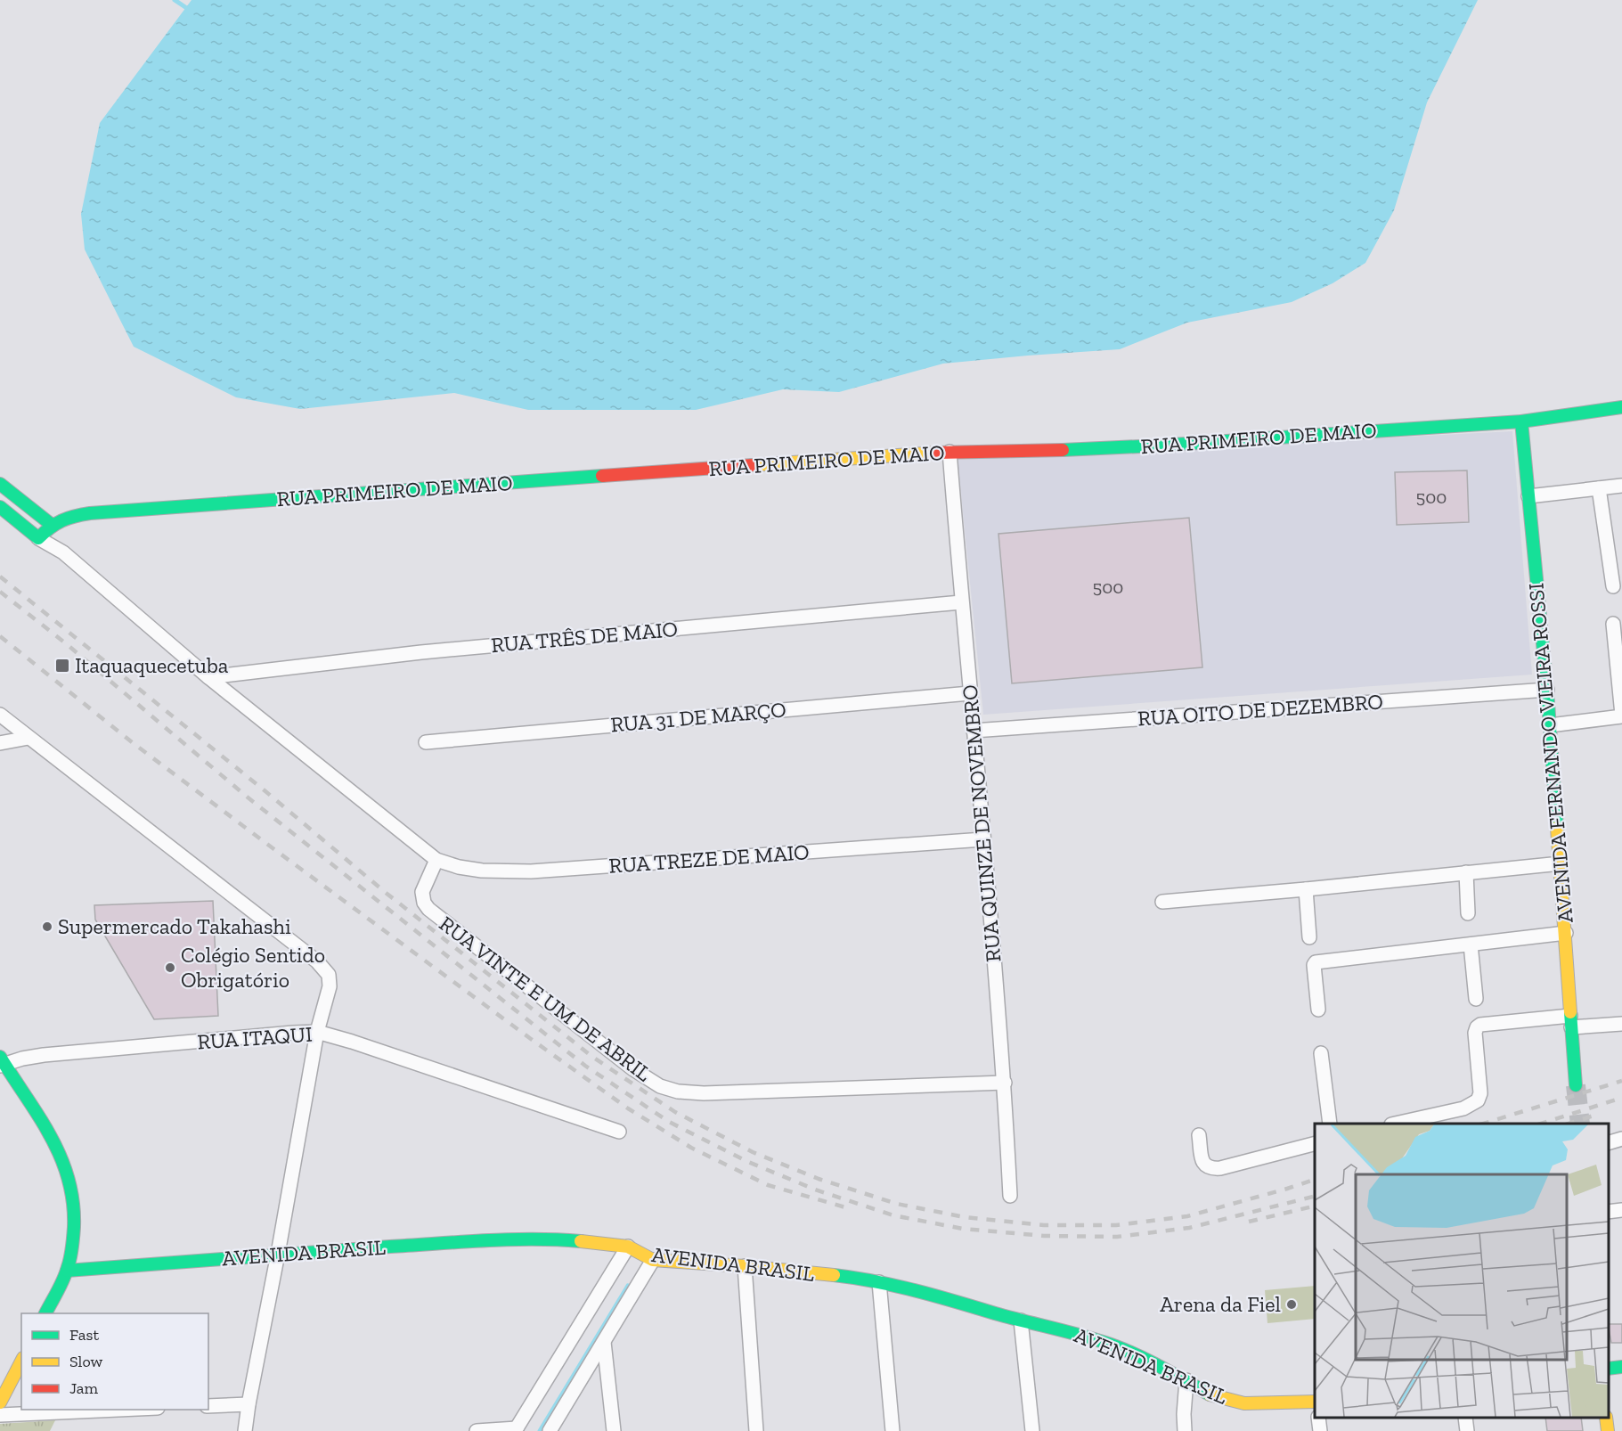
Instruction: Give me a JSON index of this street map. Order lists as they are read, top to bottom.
{
  "streets": {
    "main road": ["RUA PRIMEIRO DE MAIO", "AVENIDA FERNANDO VIEIRA ROSSI", "AVENIDA BRASIL"],
    "street": [
      "RUA TRÊS DE MAIO",
      "RUA OITO DE DEZEMBRO",
      "RUA 31 DE MARÇO",
      "RUA QUINZE DE NOVEMBRO",
      "RUA TREZE DE MAIO",
      "RUA VINTE E UM DE ABRIL",
      "RUA ITAQUI"
    ]
  },
  "crossings": [
    ["RUA PRIMEIRO DE MAIO", "AVENIDA FERNANDO VIEIRA ROSSI"],
    ["RUA PRIMEIRO DE MAIO", "RUA QUINZE DE NOVEMBRO"],
    ["RUA TRÊS DE MAIO", "RUA QUINZE DE NOVEMBRO"],
    ["RUA OITO DE DEZEMBRO", "AVENIDA FERNANDO VIEIRA ROSSI"],
    ["RUA OITO DE DEZEMBRO", "RUA QUINZE DE NOVEMBRO"],
    ["RUA 31 DE MARÇO", "RUA QUINZE DE NOVEMBRO"],
    ["RUA QUINZE DE NOVEMBRO", "RUA TREZE DE MAIO"],
    ["RUA QUINZE DE NOVEMBRO", "RUA VINTE E UM DE ABRIL"],
    ["RUA TREZE DE MAIO", "RUA VINTE E UM DE ABRIL"]
  ],
  "places": {
    "transit": ["Itaquaquecetuba"],
    "other": ["Supermercado Takahashi", "Colégio Sentido Obrigatório", "Arena da Fiel"]
  },
  "house_numbers": ["500", "500"],
  "legend": ["Fast", "Slow", "Jam"]
}
